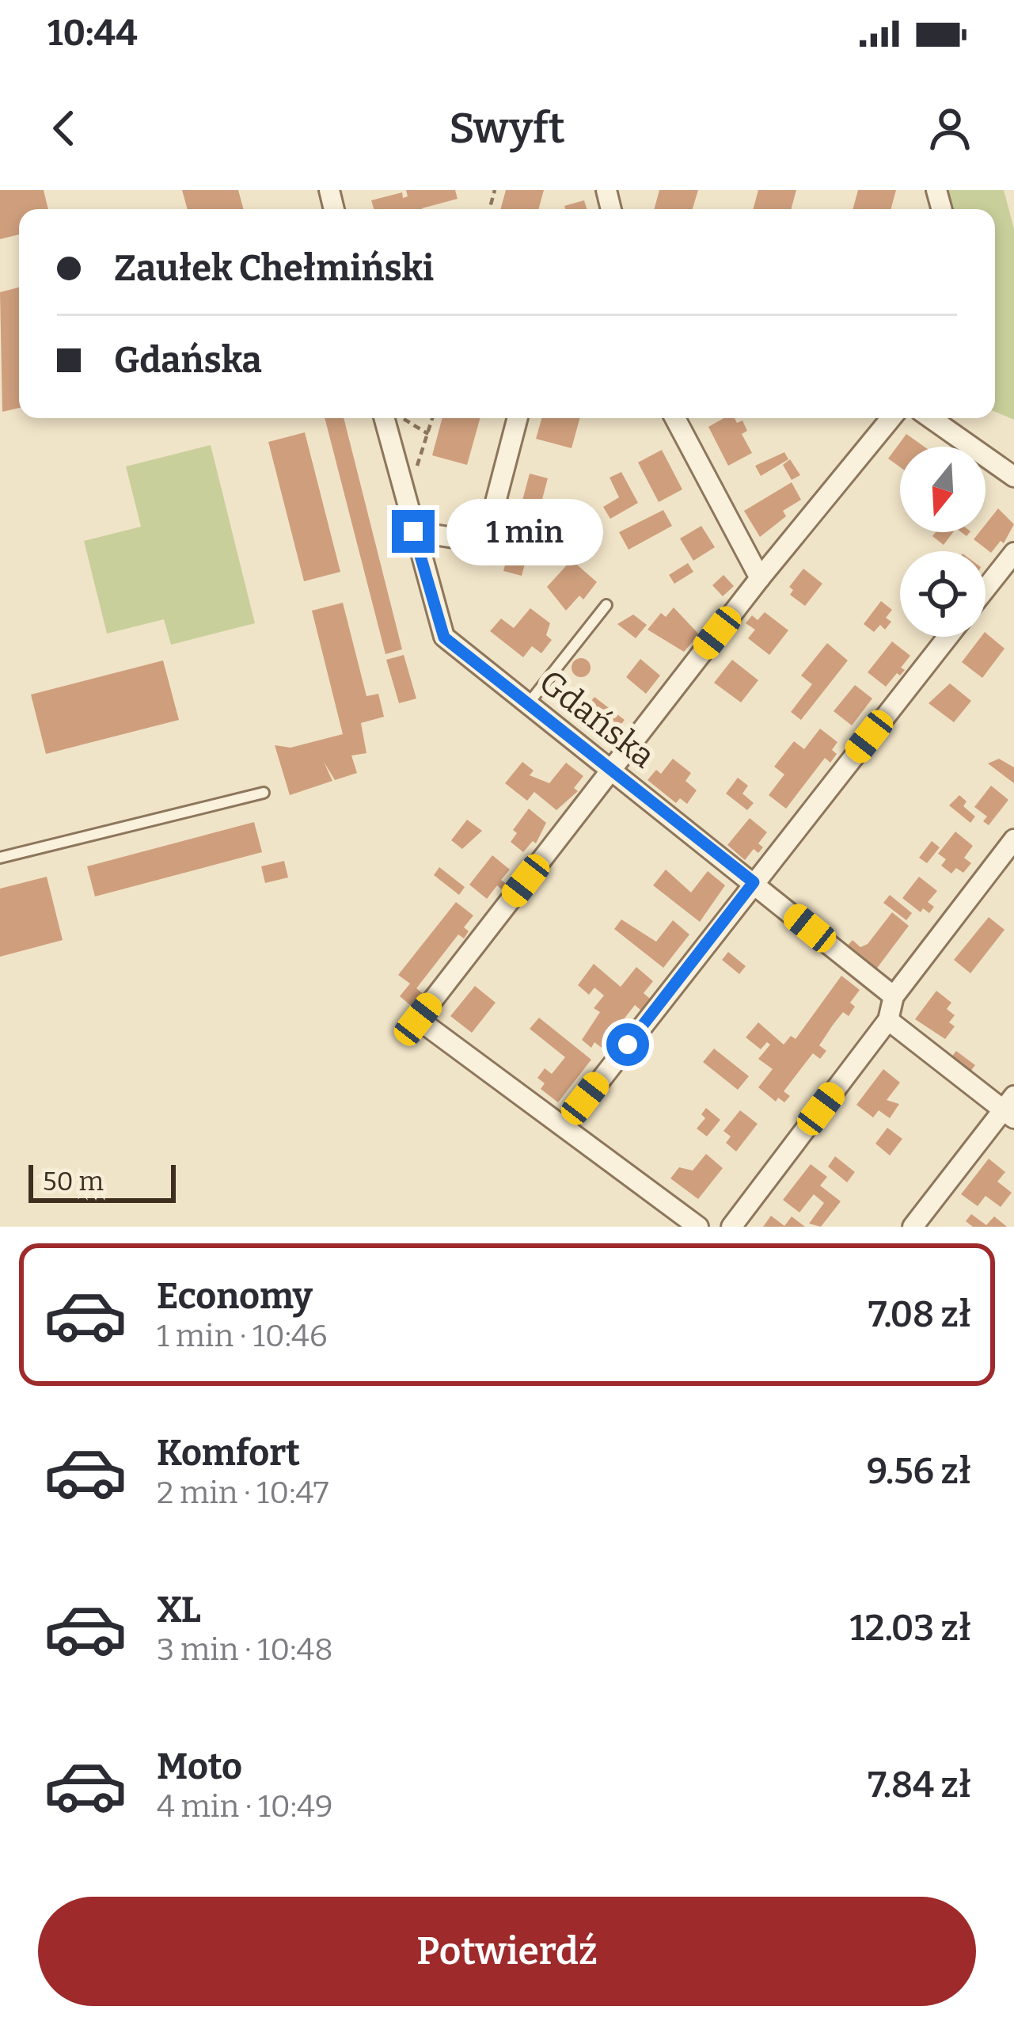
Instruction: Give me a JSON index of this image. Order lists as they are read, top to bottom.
{
  "streets": {
    "street": ["Gdańska"]
  },
  "scale_bar": "50 m",
  "north": "bottom",
  "page": {
    "status": "10:44",
    "header": "Swyft",
    "banner": ["Zaułek Chełmiński", "Gdańska"],
    "bubble": "1 min",
    "scale": "50 m",
    "list": [
      {
        "name": "Economy",
        "note": "1 min · 10:46",
        "value": "7.08 zł"
      },
      {
        "name": "Komfort",
        "note": "2 min · 10:47",
        "value": "9.56 zł"
      },
      {
        "name": "XL",
        "note": "3 min · 10:48",
        "value": "12.03 zł"
      },
      {
        "name": "Moto",
        "note": "4 min · 10:49",
        "value": "7.84 zł"
      }
    ],
    "buttons": "Potwierdź"
  }
}
